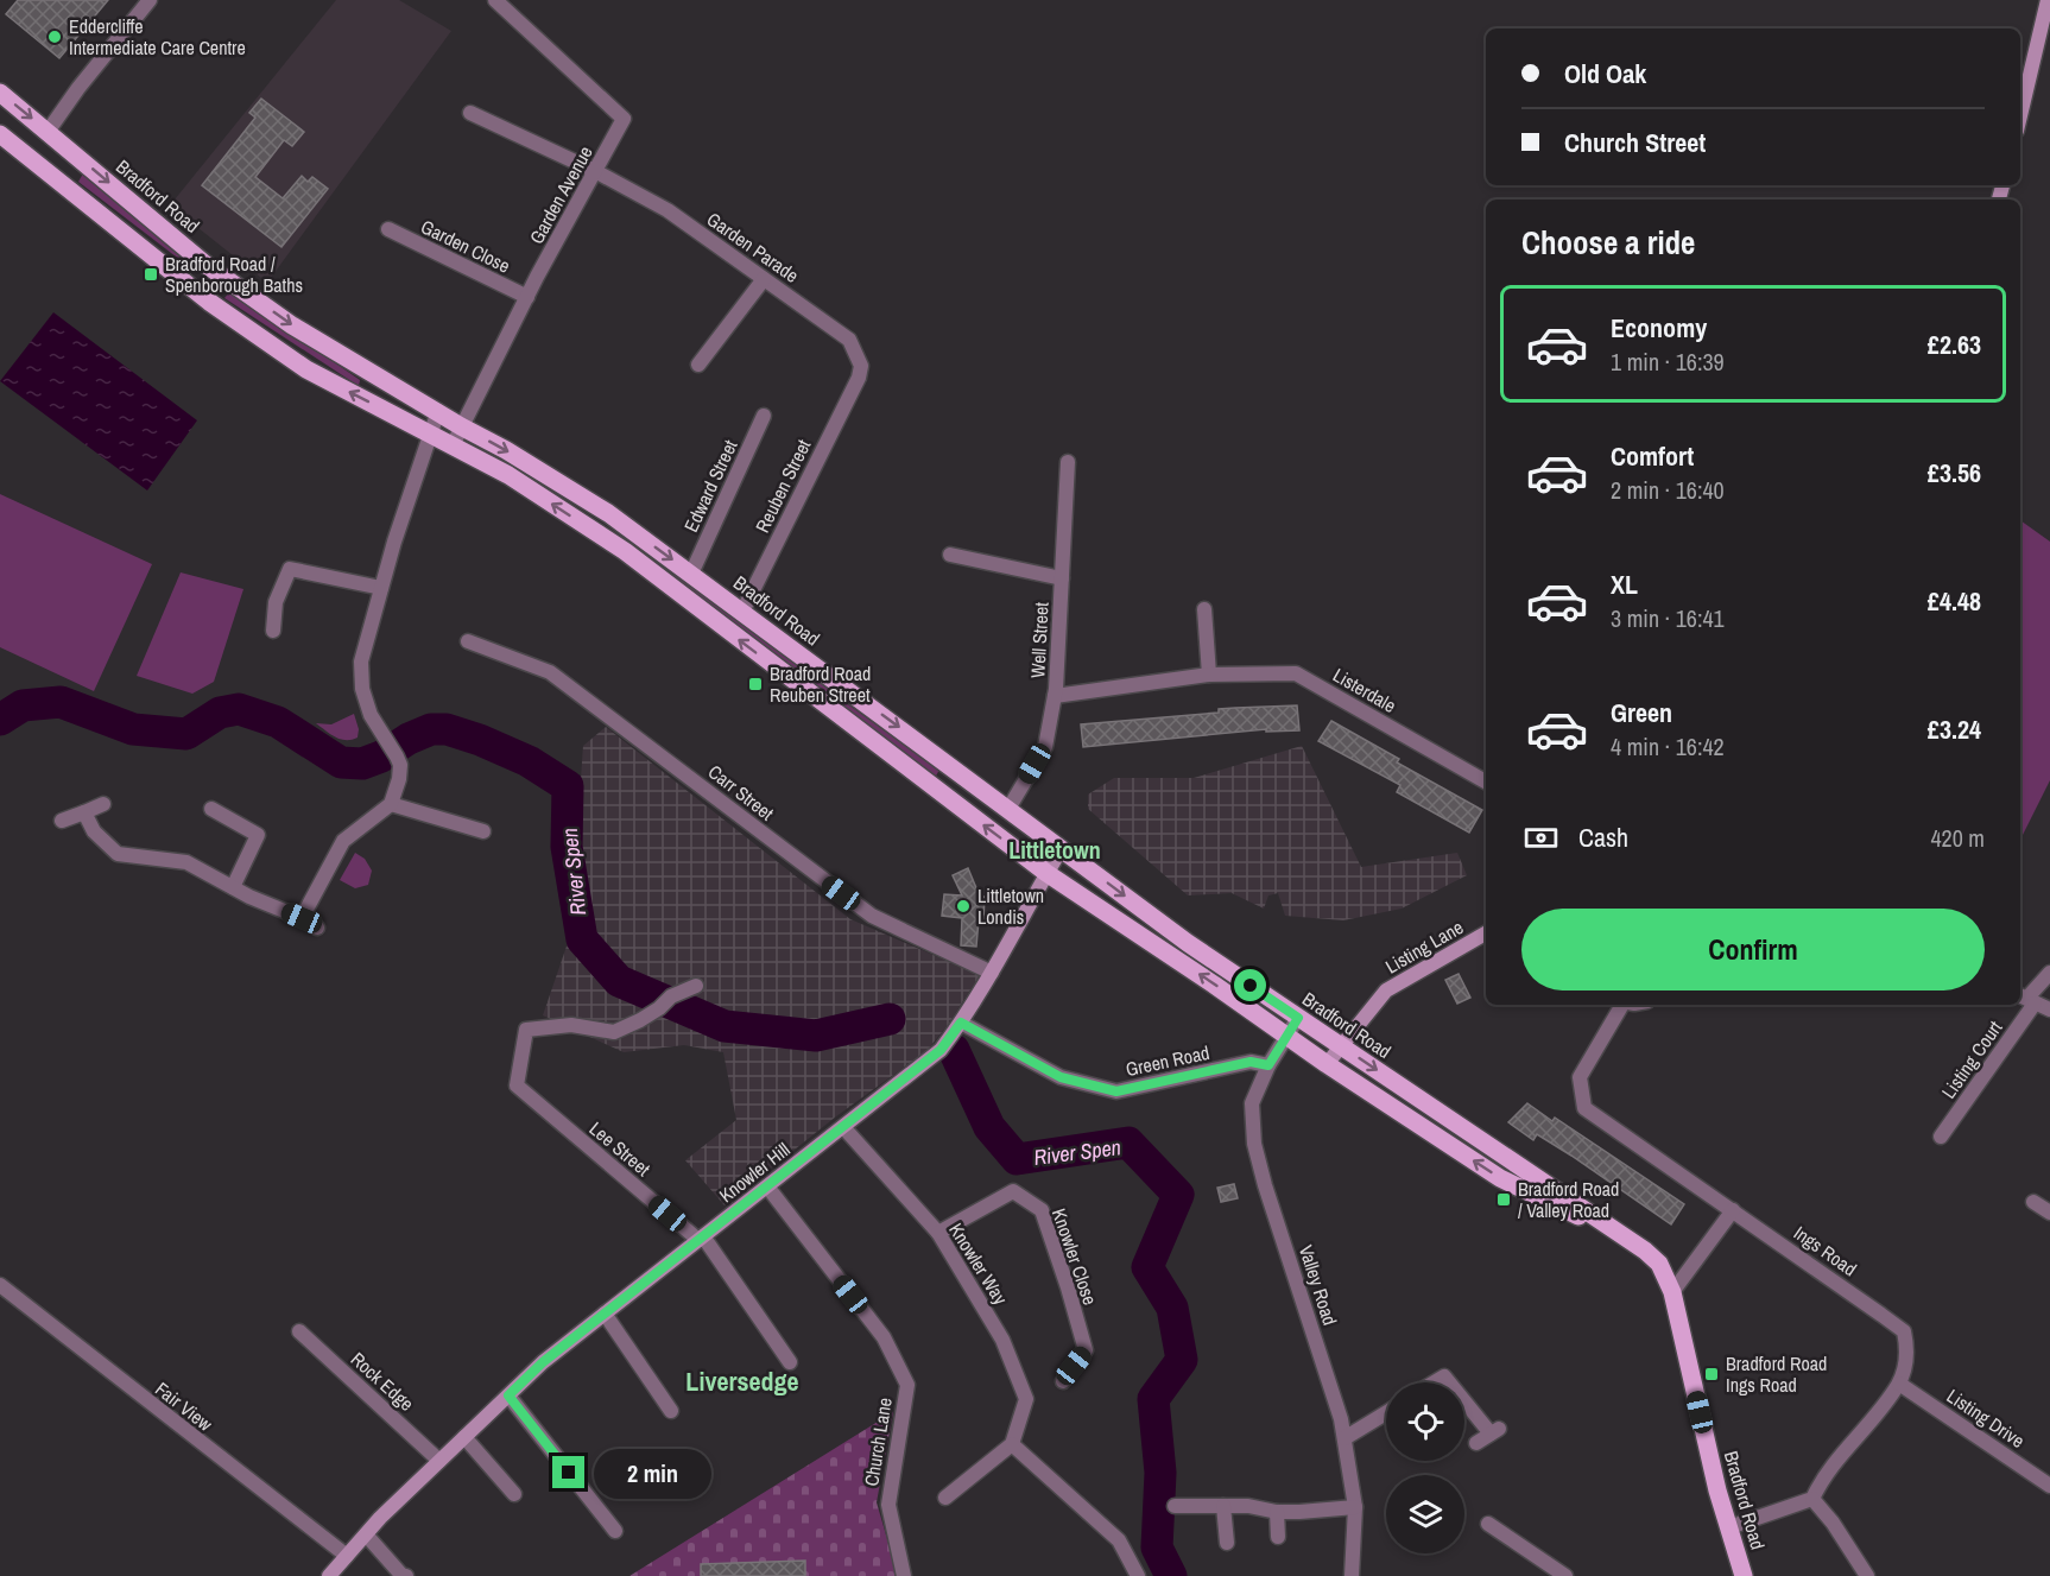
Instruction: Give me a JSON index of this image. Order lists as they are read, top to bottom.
{
  "streets": {
    "main road": ["Bradford Road"],
    "street": [
      "Garden Avenue",
      "Garden Close",
      "Garden Parade",
      "Edward Street",
      "Reuben Street",
      "Well Street",
      "Listerdale",
      "Carr Street",
      "Listing Lane",
      "Listing Court",
      "Green Road",
      "Lee Street",
      "Knowler Hill",
      "Ings Road",
      "Knowler Close",
      "Knowler Way",
      "Valley Road",
      "Rock Edge",
      "Fair View",
      "Listing Drive",
      "Church Lane"
    ]
  },
  "crossings": [
    ["Garden Avenue", "Bradford Road"],
    ["Garden Avenue", "Garden Close"],
    ["Garden Avenue", "Garden Parade"],
    ["Bradford Road", "Edward Street"],
    ["Bradford Road", "Reuben Street"],
    ["Bradford Road", "Well Street"],
    ["Bradford Road", "Listing Lane"],
    ["Bradford Road", "Knowler Hill"],
    ["Bradford Road", "Valley Road"],
    ["Garden Parade", "Reuben Street"],
    ["Well Street", "Listerdale"],
    ["Carr Street", "Knowler Hill"],
    ["Green Road", "Knowler Hill"],
    ["Green Road", "Valley Road"],
    ["Lee Street", "Knowler Hill"],
    ["Knowler Hill", "Knowler Way"],
    ["Knowler Hill", "Rock Edge"],
    ["Knowler Hill", "Fair View"],
    ["Knowler Hill", "Church Lane"],
    ["Ings Road", "Listing Drive"],
    ["Knowler Close", "Knowler Way"]
  ],
  "districts": ["Littletown", "Liversedge"],
  "water": ["River Spen"],
  "places": {
    "other": ["Eddercliffe Intermediate Care Centre", "Littletown Londis"],
    "transit": [
      "Bradford Road / Spenborough Baths",
      "Bradford Road Reuben Street",
      "Bradford Road / Valley Road",
      "Bradford Road Ings Road"
    ]
  },
  "page": {
    "banner": ["Old Oak", "Church Street"],
    "heading": "Choose a ride",
    "list": [
      {
        "name": "Economy",
        "note": "1 min · 16:39",
        "value": "£2.63"
      },
      {
        "name": "Comfort",
        "note": "2 min · 16:40",
        "value": "£3.56"
      },
      {
        "name": "XL",
        "note": "3 min · 16:41",
        "value": "£4.48"
      },
      {
        "name": "Green",
        "note": "4 min · 16:42",
        "value": "£3.24"
      }
    ],
    "pay": ["Cash", "420 m"],
    "buttons": "Confirm",
    "bubble": "2 min"
  }
}
